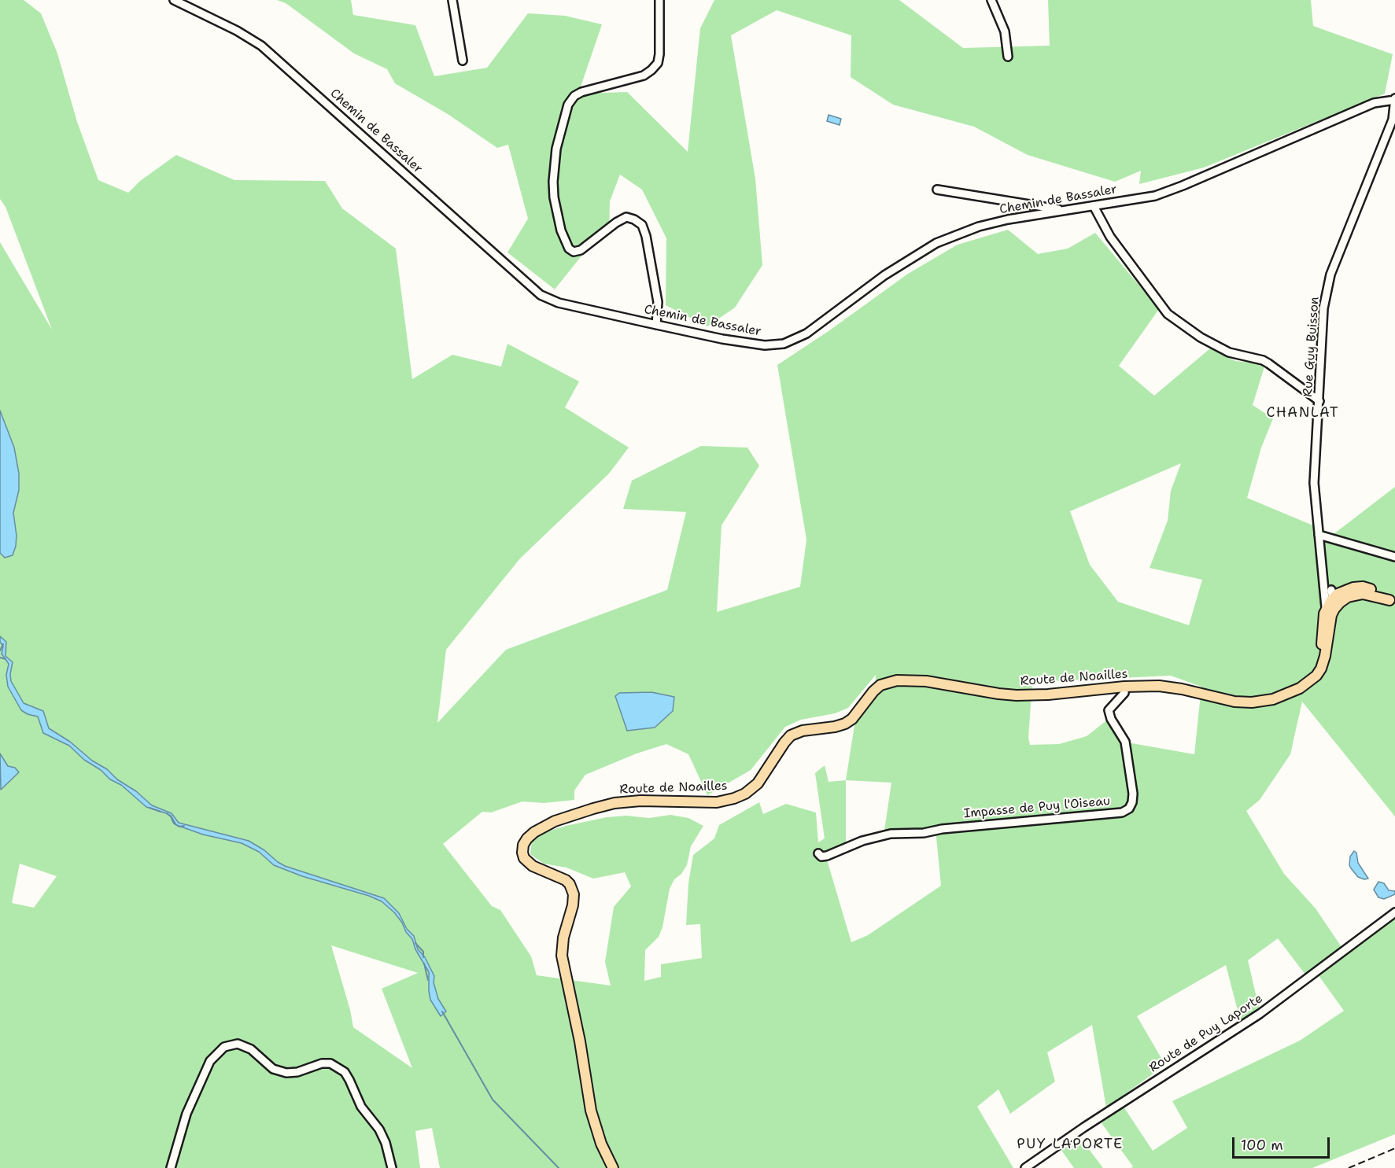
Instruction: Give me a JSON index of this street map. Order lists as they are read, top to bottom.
{
  "streets": {
    "main road": ["Route de Noailles"],
    "street": [
      "Chemin de Bassaler",
      "Rue Guy Buisson",
      "Impasse de Puy l'Oiseau",
      "Route de Puy Laporte"
    ]
  },
  "crossings": [
    ["Chemin de Bassaler", "Rue Guy Buisson"],
    ["Rue Guy Buisson", "Route de Noailles"],
    ["Route de Noailles", "Impasse de Puy l'Oiseau"]
  ],
  "districts": ["CHANLAT", "PUY LAPORTE"],
  "scale_bar": "100 m"
}
